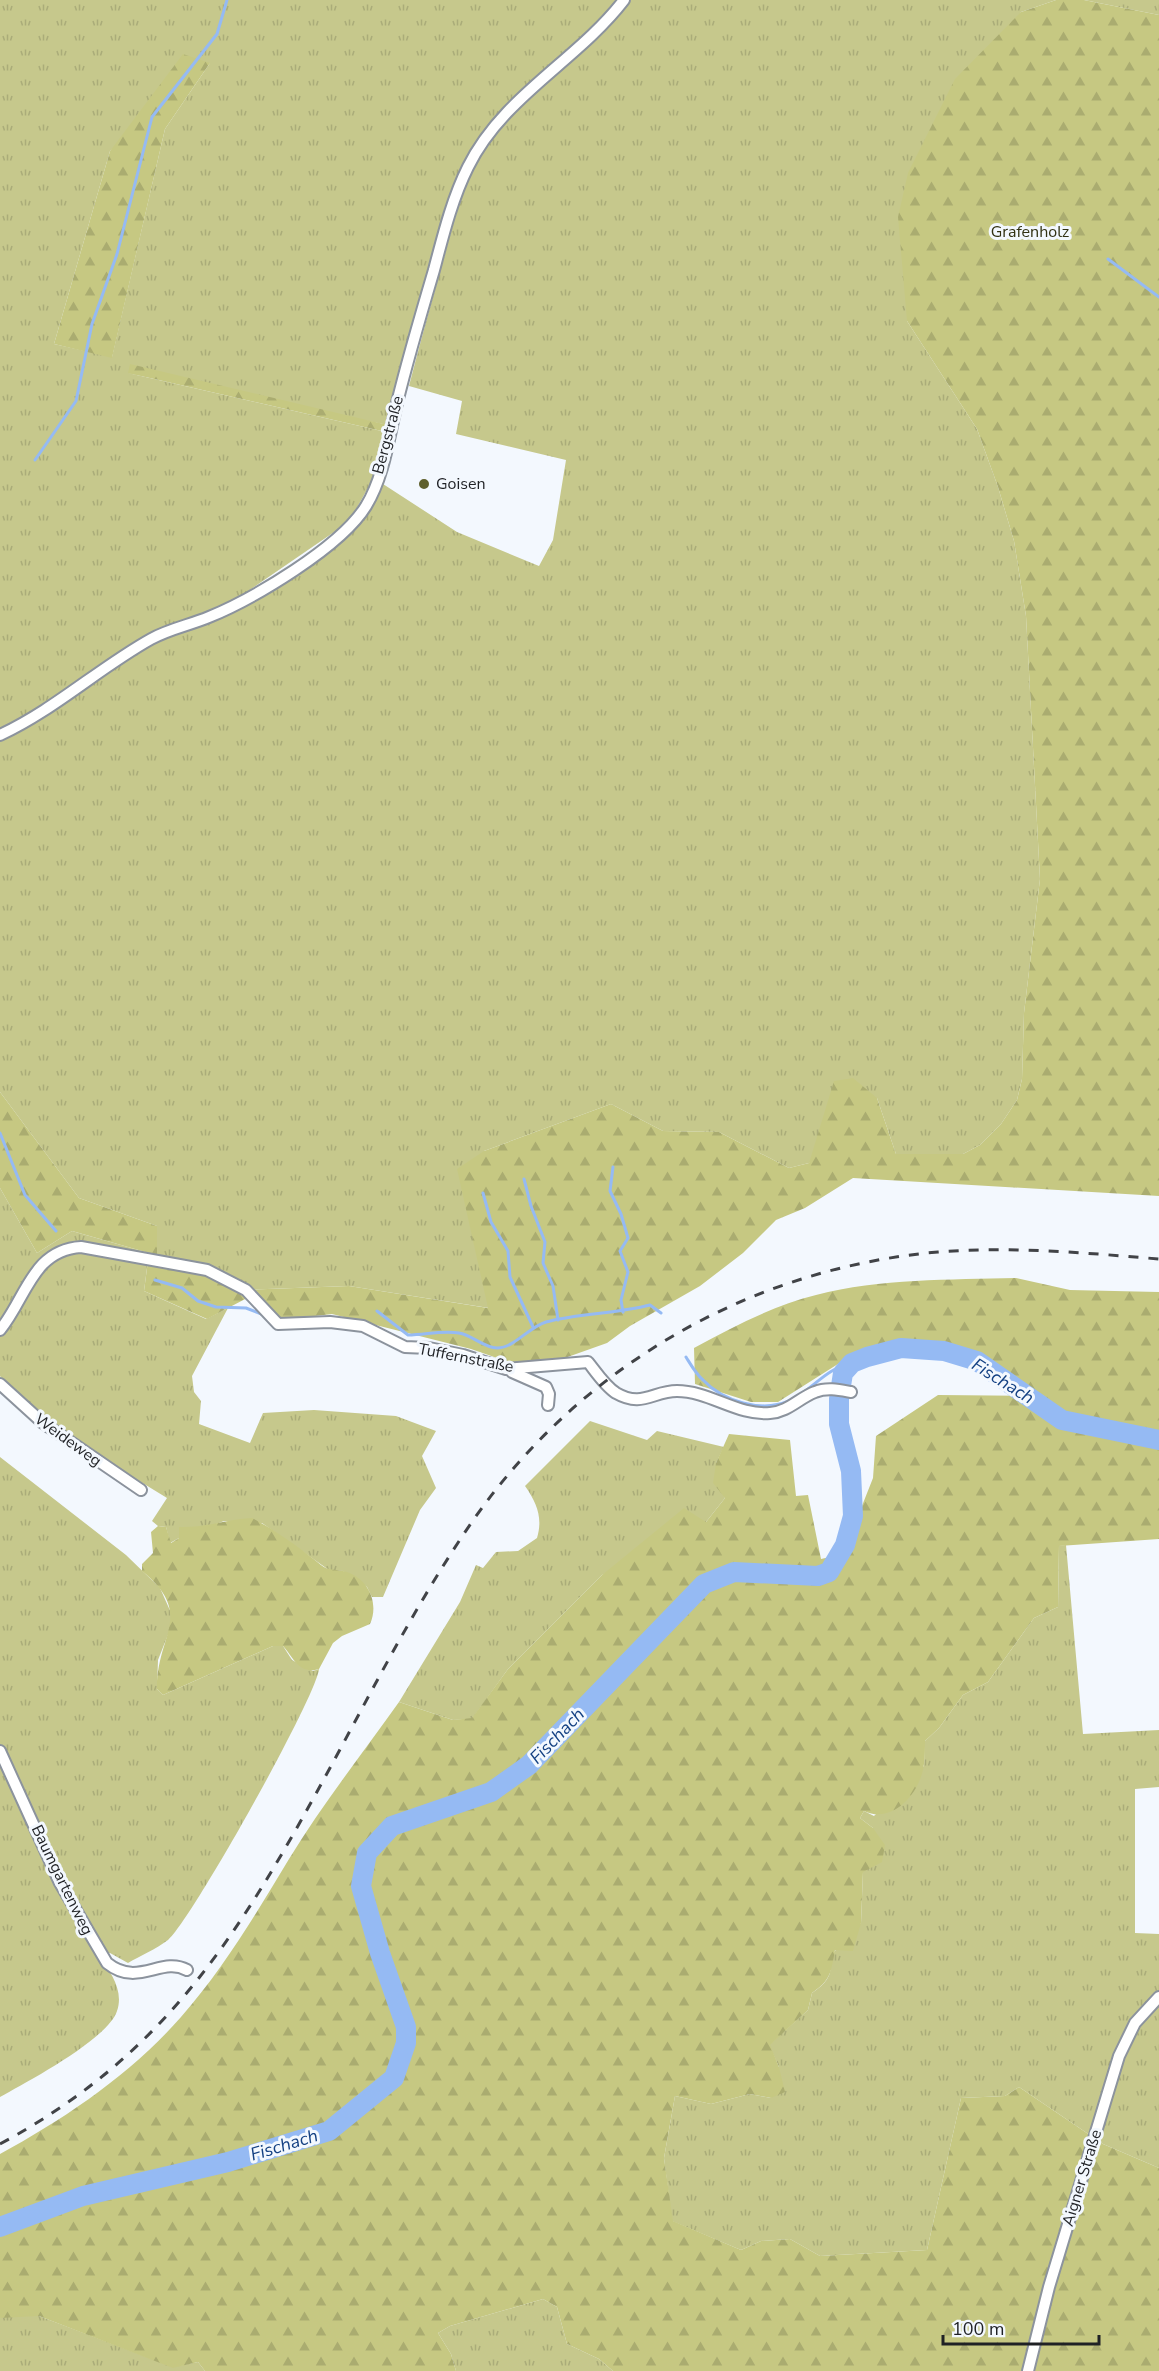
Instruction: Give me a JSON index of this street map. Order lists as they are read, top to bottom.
{
  "streets": {
    "street": [
      "Bergstraße",
      "Tuffernstraße",
      "Weideweg",
      "Baumgartenweg",
      "Aigner Straße"
    ]
  },
  "water": ["Fischach"],
  "parks": ["Grafenholz"],
  "places": ["Goisen"],
  "scale_bar": "100 m"
}
